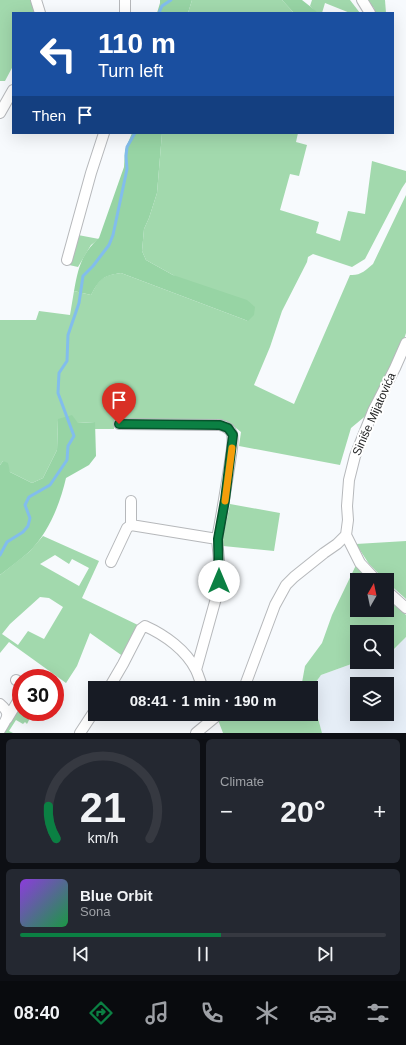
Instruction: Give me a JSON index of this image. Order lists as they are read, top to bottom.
{
  "streets": {
    "street": ["Siniše Mijatovića"]
  },
  "north": "top",
  "page": {
    "turn": ["110 m", "Turn left"],
    "then": "Then",
    "limit": "30",
    "trip": "08:41 · 1 min · 190 m",
    "tile": "Climate",
    "heat": ["−", "20°", "+"],
    "song": ["Blue Orbit", "Sona"],
    "tabs": "08:40",
    "gauge": ["21", "km/h"]
  }
}
